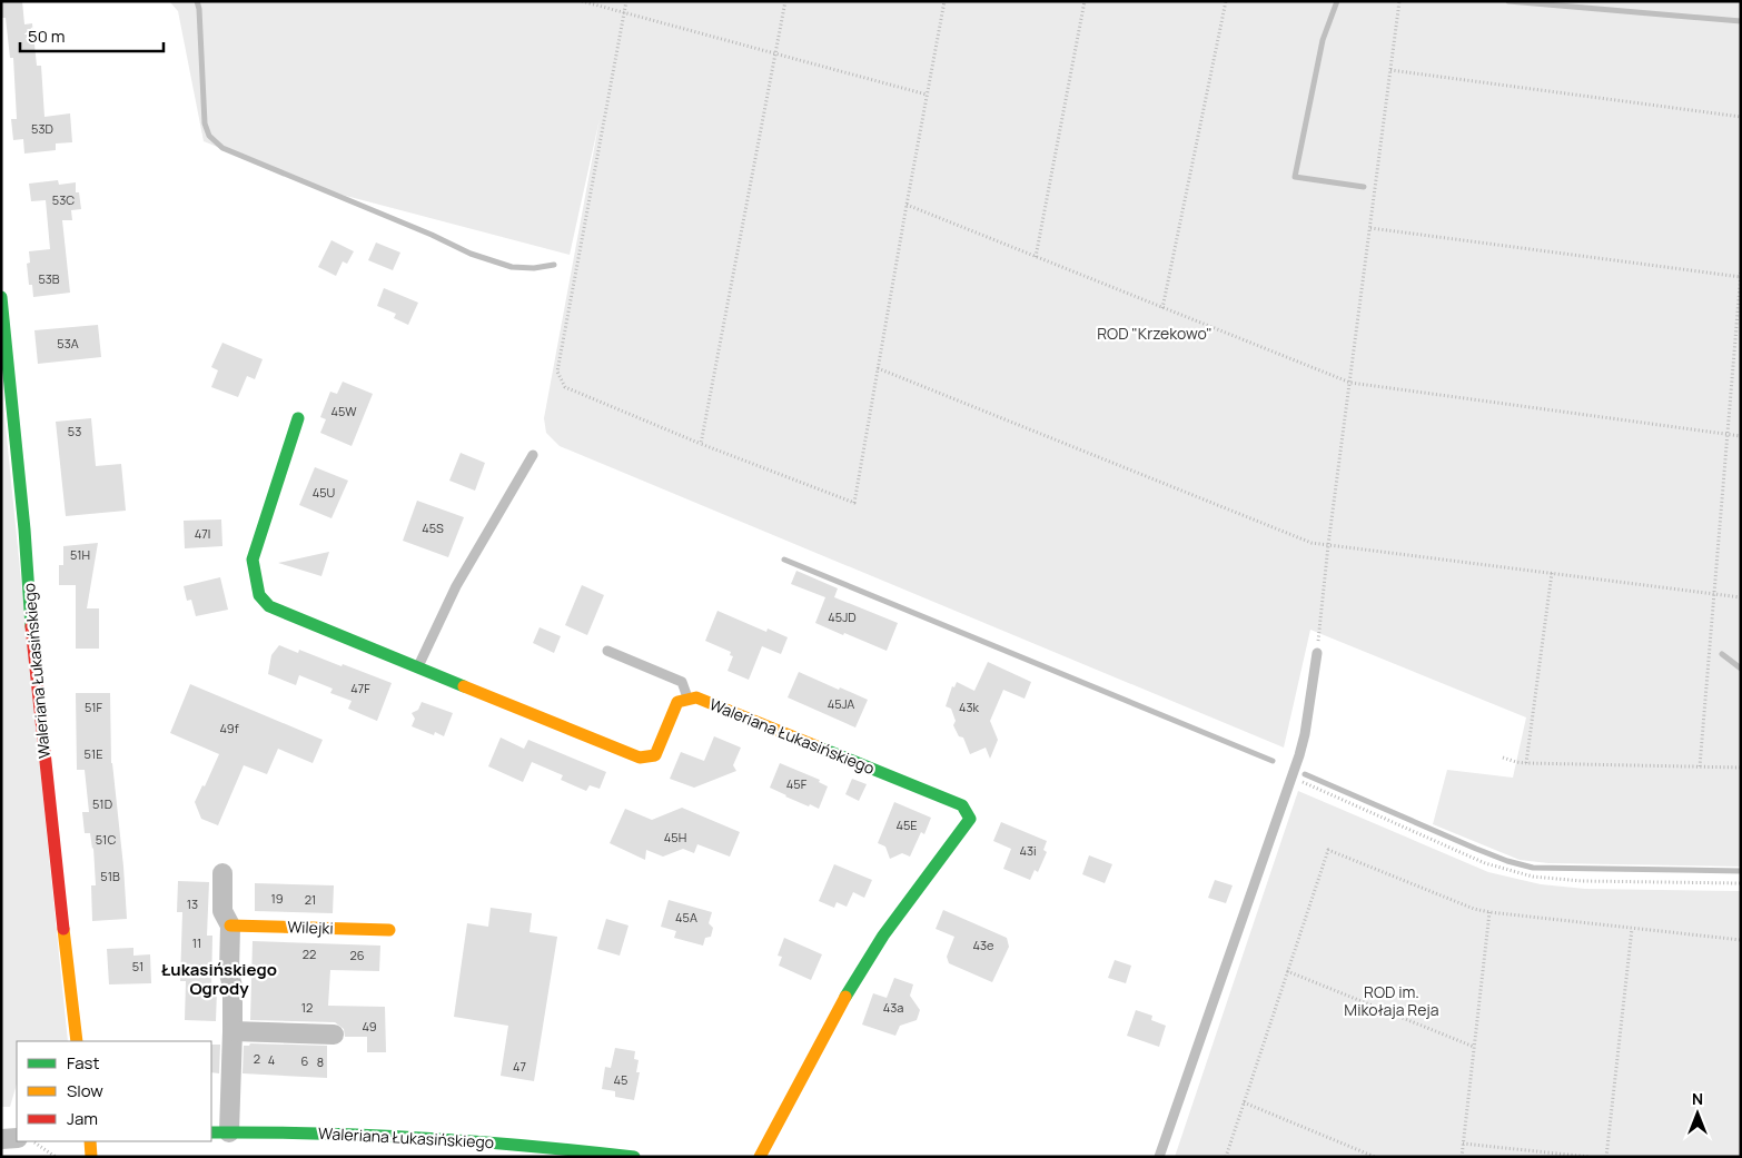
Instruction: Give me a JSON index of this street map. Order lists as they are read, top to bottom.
{
  "streets": {
    "street": ["Waleriana Łukasińskiego", "Wilejki"]
  },
  "districts": ["Łukasińskiego Ogrody"],
  "parks": ["ROD \"Krzekowo\"", "ROD im. Mikołaja Reja"],
  "house_numbers": [
    "53D",
    "53C",
    "53B",
    "53A",
    "45W",
    "53",
    "45U",
    "45S",
    "47I",
    "51H",
    "45JD",
    "47F",
    "45JA",
    "51F",
    "43k",
    "49f",
    "51E",
    "45F",
    "51D",
    "45E",
    "45H",
    "51C",
    "43i",
    "51B",
    "19",
    "21",
    "13",
    "45A",
    "11",
    "43e",
    "22",
    "26",
    "51",
    "12",
    "43a",
    "49",
    "2",
    "4",
    "6",
    "8",
    "47",
    "45"
  ],
  "legend": ["Fast", "Slow", "Jam"],
  "scale_bar": "50 m",
  "north": "top"
}
